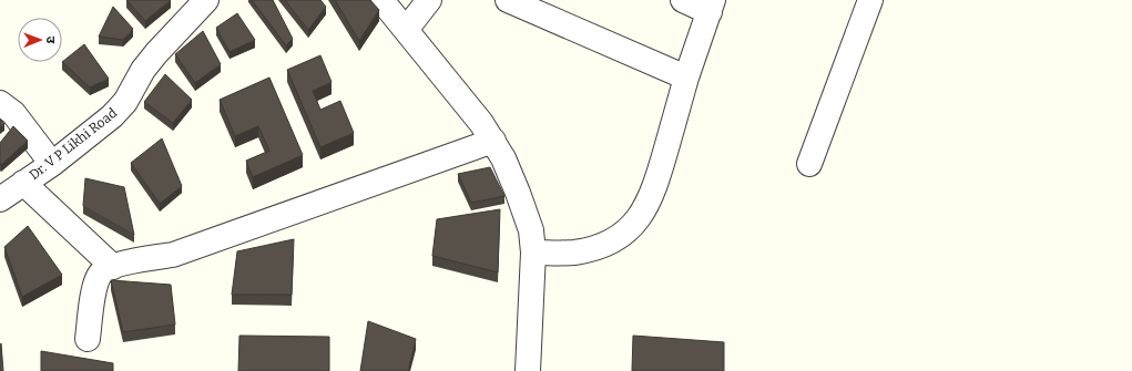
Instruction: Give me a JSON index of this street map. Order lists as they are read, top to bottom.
{
  "streets": {
    "street": ["Dr. V P Likhi Road"]
  },
  "north": "right"
}
